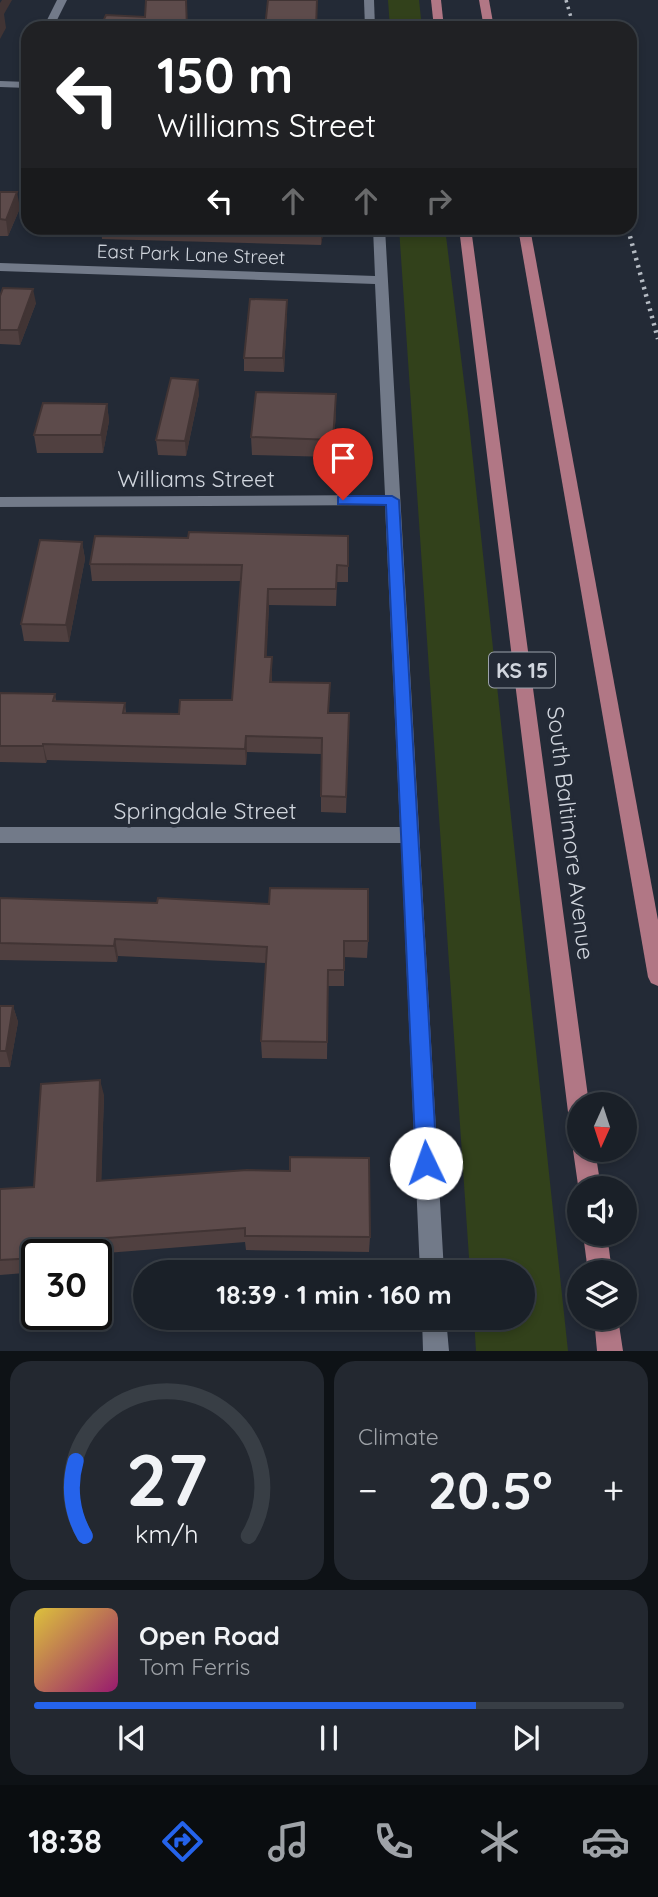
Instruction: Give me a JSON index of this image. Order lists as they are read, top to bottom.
{
  "streets": {
    "main road": ["KS 15", "South Baltimore Avenue"],
    "street": ["East Park Lane Street", "Williams Street", "Springdale Street"]
  },
  "north": "bottom",
  "page": {
    "turn": ["150 m", "Williams Street"],
    "limit": "30",
    "trip": "18:39 · 1 min · 160 m",
    "tile": "Climate",
    "heat": ["−", "20.5°", "+"],
    "song": ["Open Road", "Tom Ferris"],
    "tabs": "18:38",
    "gauge": ["27", "km/h"]
  }
}
